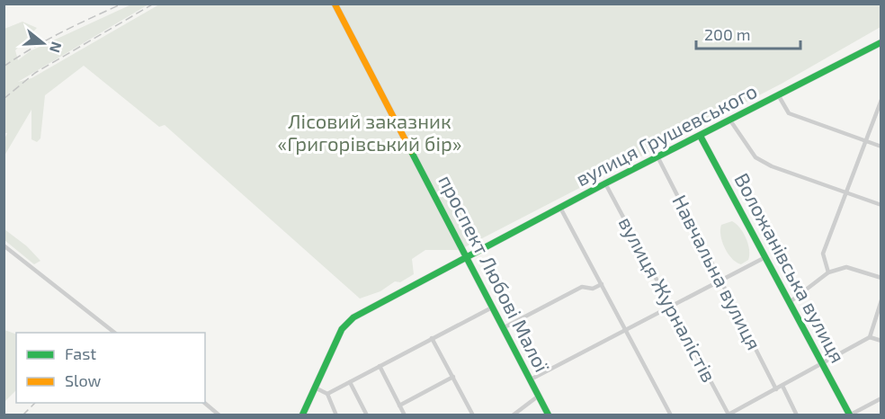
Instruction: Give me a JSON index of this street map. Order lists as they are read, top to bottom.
{
  "streets": {
    "street": [
      "вулиця Грушевського",
      "Воложанівська вулиця",
      "Навчальна вулиця",
      "проспект Любові Малої",
      "вулиця Журналістів"
    ]
  },
  "crossings": [
    ["вулиця Грушевського", "Воложанівська вулиця"],
    ["вулиця Грушевського", "Навчальна вулиця"],
    ["вулиця Грушевського", "проспект Любові Малої"],
    ["вулиця Грушевського", "вулиця Журналістів"]
  ],
  "parks": ["Лісовий заказник «Григорівський бір»"],
  "legend": ["Fast", "Slow"],
  "scale_bar": "200 m",
  "north": "right"
}
